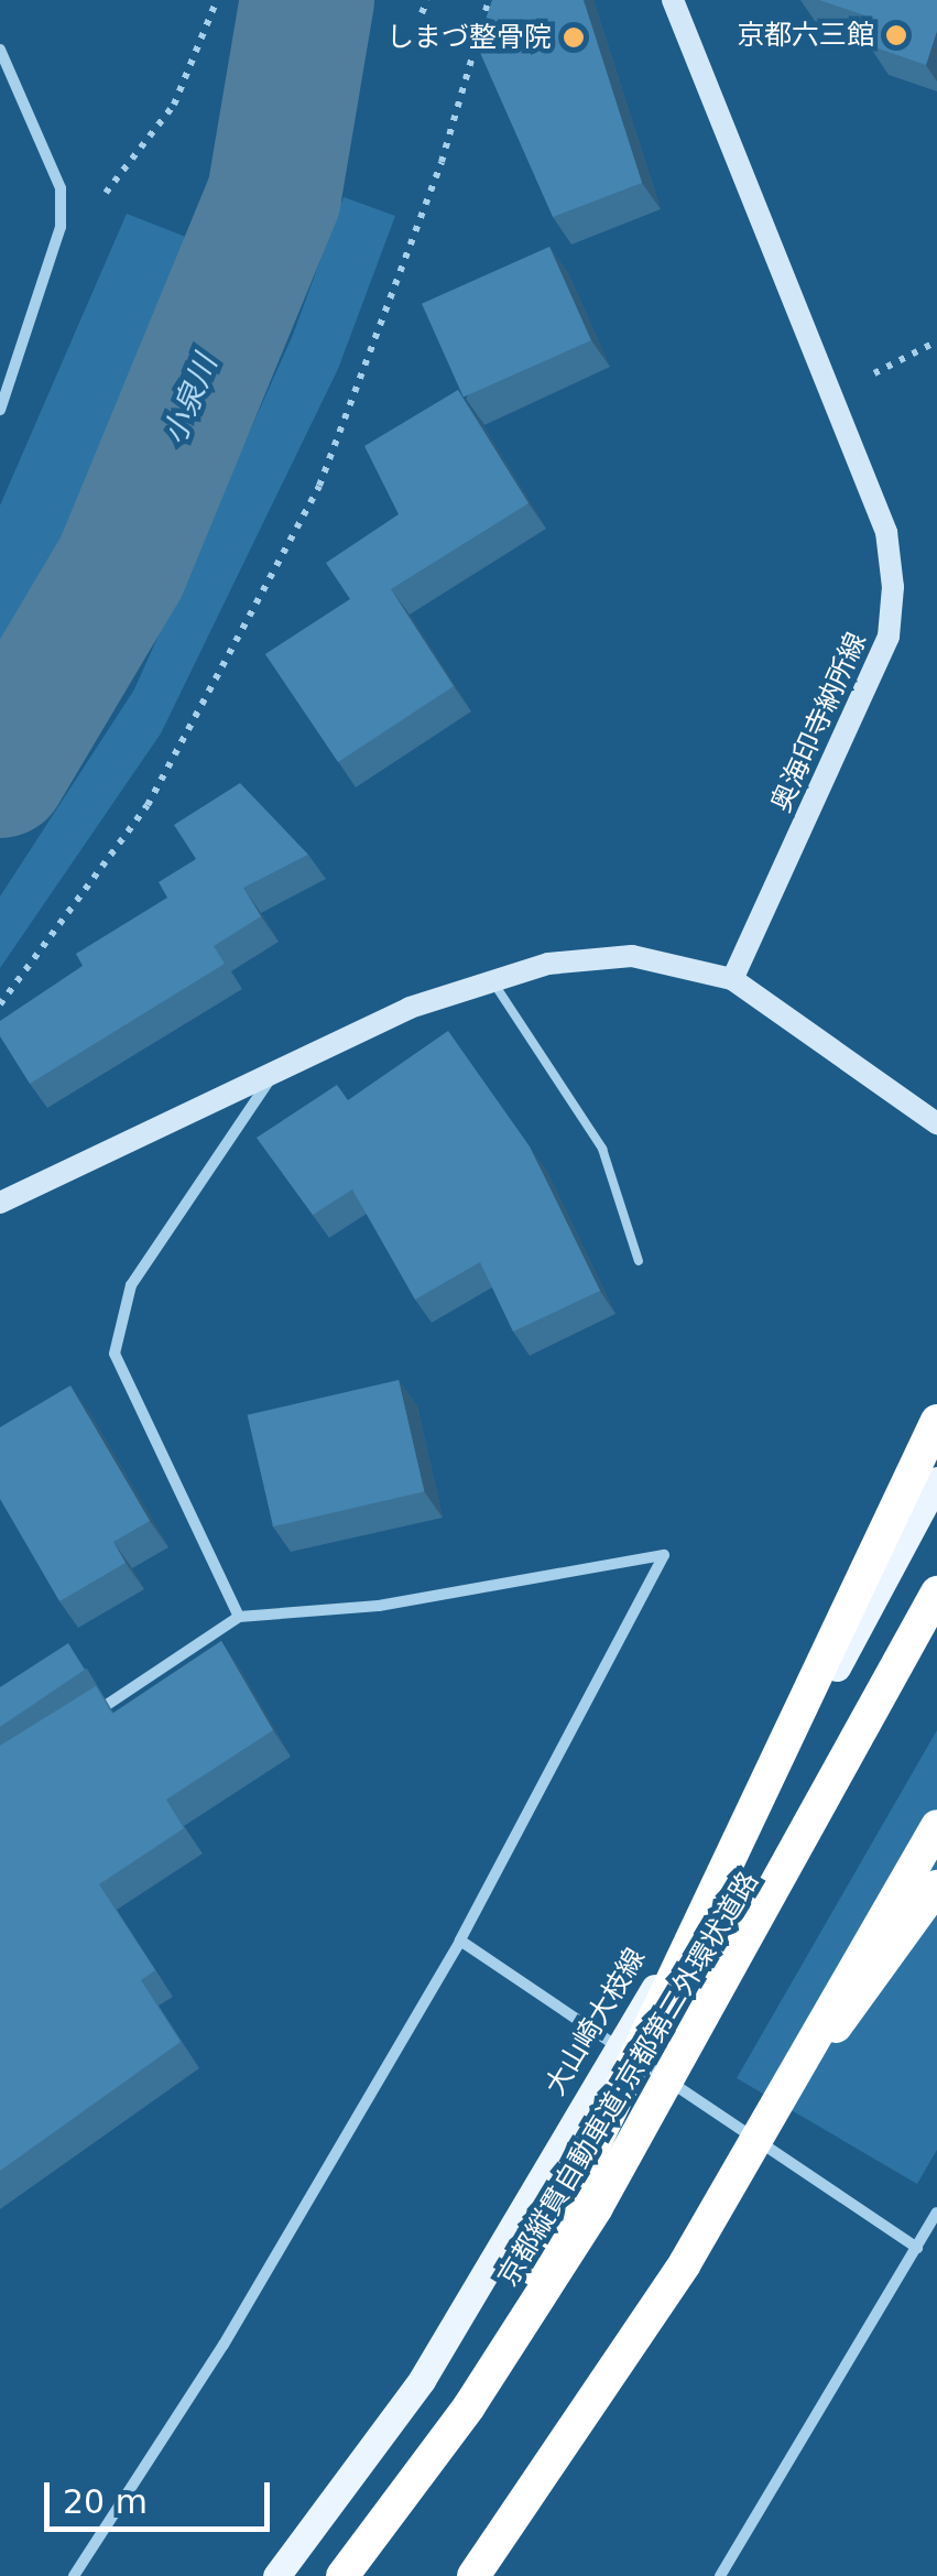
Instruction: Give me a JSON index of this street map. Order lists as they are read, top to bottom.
{
  "streets": {
    "highway": ["京都縦貫自動車道;京都第二外環状道路"],
    "main road": ["奥海印寺納所線", "大山崎大枝線"]
  },
  "water": ["小泉川"],
  "places": ["京都六三館", "しまづ整骨院"],
  "scale_bar": "20 m"
}
